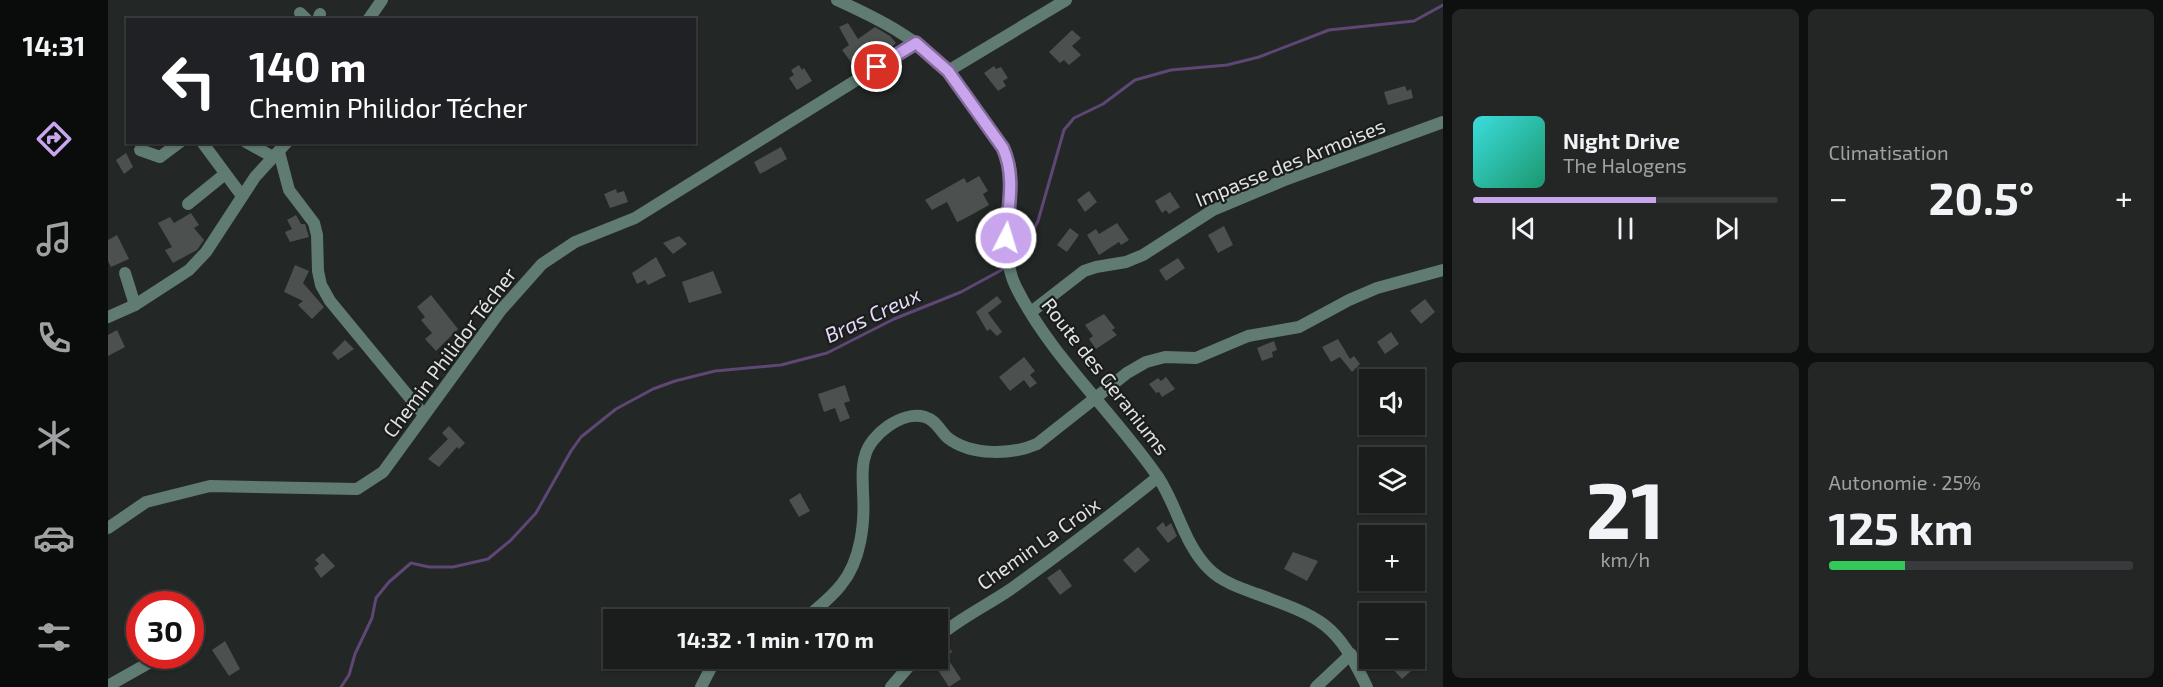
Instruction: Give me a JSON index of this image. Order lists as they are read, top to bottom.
{
  "streets": {
    "street": [
      "Impasse des Armoises",
      "Chemin Philidor Técher",
      "Route des Geraniums",
      "Chemin La Croix"
    ]
  },
  "crossings": [
    ["Impasse des Armoises", "Route des Geraniums"],
    ["Chemin Philidor Técher", "Route des Geraniums"],
    ["Route des Geraniums", "Chemin La Croix"]
  ],
  "water": ["Bras Creux"],
  "page": {
    "tabs": "14:31",
    "tile": [
      "Climatisation",
      ["21", "km/h"],
      ["Autonomie · 25%", "125 km"]
    ],
    "turn": ["140 m", "Chemin Philidor Técher"],
    "song": ["Night Drive", "The Halogens"],
    "heat": ["−", "20.5°", "+"],
    "map_buttons": ["+", "−"],
    "limit": "30",
    "trip": "14:32 · 1 min · 170 m"
  }
}
